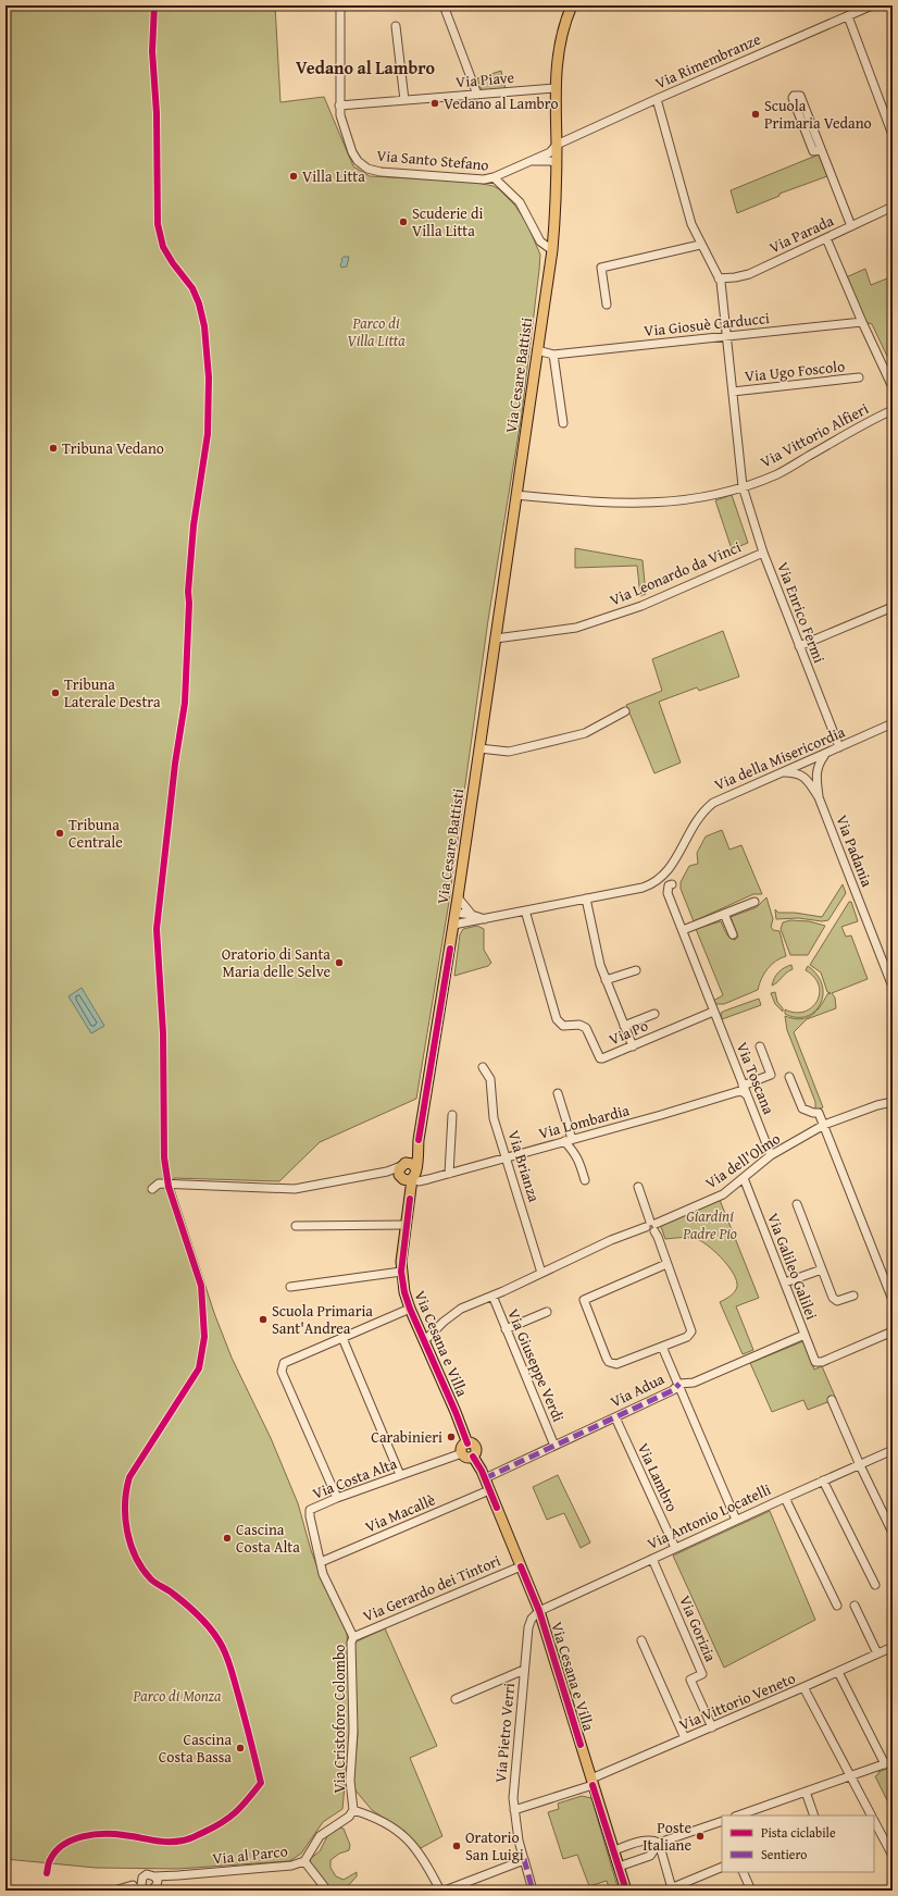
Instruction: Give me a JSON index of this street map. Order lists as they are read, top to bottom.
{
  "streets": {
    "main road": ["Via Cesare Battisti", "Via Cesana e Villa"],
    "street": [
      "Via Rimembranze",
      "Via Piave",
      "Via Santo Stefano",
      "Via Parada",
      "Via Giosuè Carducci",
      "Via Ugo Foscolo",
      "Via Vittorio Alfieri",
      "Via Leonardo da Vinci",
      "Via Enrico Fermi",
      "Via della Misericordia",
      "Via Padania",
      "Via Po",
      "Via Toscana",
      "Via Lombardia",
      "Via dell'Olmo",
      "Via Brianza",
      "Via Galileo Galilei",
      "Via Giuseppe Verdi",
      "Via Adua",
      "Via Lambro",
      "Via Costa Alta",
      "Via Macallè",
      "Via Antonio Locatelli",
      "Via Gerardo dei Tintori",
      "Via Gorizia",
      "Via Vittorio Veneto",
      "Via Cristoforo Colombo",
      "Via Pietro Verri",
      "Via al Parco"
    ]
  },
  "crossings": [
    ["Via Rimembranze", "Via Santo Stefano"],
    ["Via Rimembranze", "Via Cesare Battisti"],
    ["Via Piave", "Via Santo Stefano"],
    ["Via Piave", "Via Cesare Battisti"],
    ["Via Santo Stefano", "Via Cesare Battisti"],
    ["Via Parada", "Via Enrico Fermi"],
    ["Via Giosuè Carducci", "Via Cesare Battisti"],
    ["Via Giosuè Carducci", "Via Enrico Fermi"],
    ["Via Ugo Foscolo", "Via Enrico Fermi"],
    ["Via Cesare Battisti", "Via Vittorio Alfieri"],
    ["Via Cesare Battisti", "Via Leonardo da Vinci"],
    ["Via Cesare Battisti", "Via della Misericordia"],
    ["Via Cesare Battisti", "Via Cesana e Villa"],
    ["Via Vittorio Alfieri", "Via Enrico Fermi"],
    ["Via Leonardo da Vinci", "Via Enrico Fermi"],
    ["Via Enrico Fermi", "Via della Misericordia"],
    ["Via della Misericordia", "Via Padania"],
    ["Via della Misericordia", "Via Po"],
    ["Via Po", "Via Toscana"],
    ["Via Toscana", "Via Lombardia"],
    ["Via Toscana", "Via dell'Olmo"],
    ["Via Lombardia", "Via Brianza"],
    ["Via Lombardia", "Via Cesana e Villa"],
    ["Via dell'Olmo", "Via Brianza"],
    ["Via dell'Olmo", "Via Galileo Galilei"],
    ["Via dell'Olmo", "Via Cesana e Villa"],
    ["Via dell'Olmo", "Via Giuseppe Verdi"],
    ["Via Galileo Galilei", "Via Adua"],
    ["Via Cesana e Villa", "Via Adua"],
    ["Via Cesana e Villa", "Via Costa Alta"],
    ["Via Cesana e Villa", "Via Macallè"],
    ["Via Cesana e Villa", "Via Antonio Locatelli"],
    ["Via Cesana e Villa", "Via Gerardo dei Tintori"],
    ["Via Cesana e Villa", "Via Vittorio Veneto"],
    ["Via Cesana e Villa", "Via Pietro Verri"],
    ["Via Giuseppe Verdi", "Via Adua"],
    ["Via Adua", "Via Lambro"],
    ["Via Lambro", "Via Antonio Locatelli"],
    ["Via Costa Alta", "Via Macallè"],
    ["Via Costa Alta", "Via Gerardo dei Tintori"],
    ["Via Costa Alta", "Via Cristoforo Colombo"],
    ["Via Antonio Locatelli", "Via Gorizia"],
    ["Via Antonio Locatelli", "Via Pietro Verri"],
    ["Via Gerardo dei Tintori", "Via Cristoforo Colombo"],
    ["Via Gorizia", "Via Vittorio Veneto"],
    ["Via Vittorio Veneto", "Via Pietro Verri"],
    ["Via Cristoforo Colombo", "Via al Parco"]
  ],
  "districts": ["Vedano al Lambro"],
  "parks": ["Parco di Villa Litta", "Giardini Padre Pio", "Parco di Monza"],
  "places": [
    "Vedano al Lambro",
    "Scuola Primaria Vedano",
    "Villa Litta",
    "Scuderie di Villa Litta",
    "Tribuna Vedano",
    "Tribuna Laterale Destra",
    "Tribuna Centrale",
    "Oratorio di Santa Maria delle Selve",
    "Scuola Primaria Sant'Andrea",
    "Carabinieri",
    "Cascina Costa Alta",
    "Cascina Costa Bassa",
    "Poste Italiane",
    "Oratorio San Luigi"
  ],
  "legend": ["Pista ciclabile", "Sentiero"]
}
